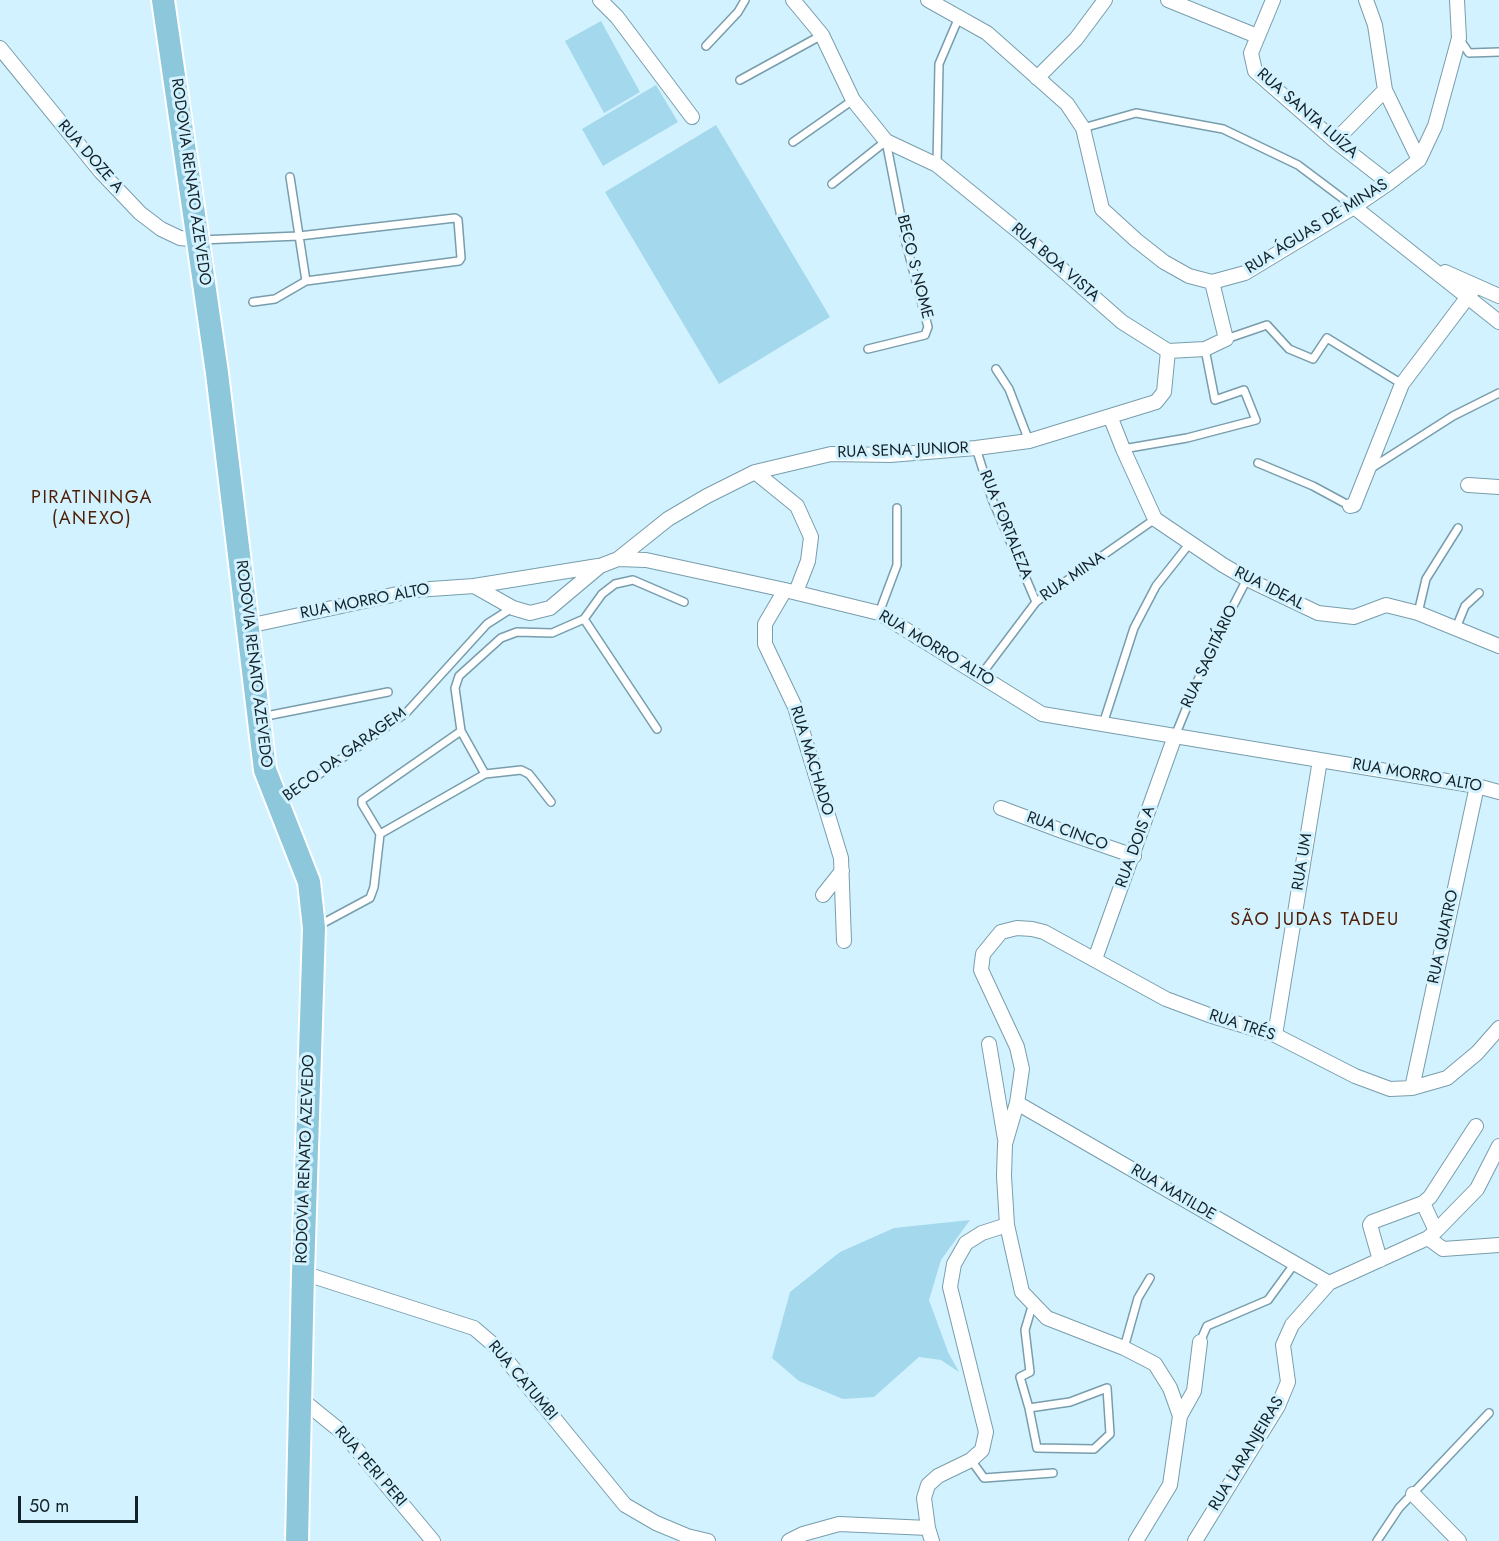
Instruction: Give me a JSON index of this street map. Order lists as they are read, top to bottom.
{
  "streets": {
    "main road": ["RODOVIA RENATO AZEVEDO"],
    "street": [
      "RUA SANTA LUÍZA",
      "RUA DOZE A",
      "RUA ÁGUAS DE MINAS",
      "RUA BOA VISTA",
      "RUA SENA JUNIOR",
      "RUA IDEAL",
      "RUA MORRO ALTO",
      "RUA MACHADO",
      "RUA CINCO",
      "RUA DOIS A",
      "RUA UM",
      "RUA QUATRO",
      "RUA TRÉS",
      "RUA MATILDE",
      "RUA CATUMBI",
      "RUA LARANJEIRAS",
      "RUA PERI PERI"
    ],
    "lane": [
      "BECO S NOME",
      "RUA FORTALEZA",
      "RUA MINA",
      "RUA SAGITÁRIO",
      "BECO DA GARAGEM"
    ]
  },
  "crossings": [
    ["RUA SANTA LUÍZA", "RUA ÁGUAS DE MINAS"],
    ["RUA DOZE A", "RODOVIA RENATO AZEVEDO"],
    ["RODOVIA RENATO AZEVEDO", "RUA MORRO ALTO"],
    ["RODOVIA RENATO AZEVEDO", "BECO DA GARAGEM"],
    ["RODOVIA RENATO AZEVEDO", "RUA CATUMBI"],
    ["RODOVIA RENATO AZEVEDO", "RUA PERI PERI"],
    ["RUA BOA VISTA", "BECO S NOME"],
    ["RUA BOA VISTA", "RUA SENA JUNIOR"],
    ["RUA SENA JUNIOR", "RUA FORTALEZA"],
    ["RUA SENA JUNIOR", "RUA MORRO ALTO"],
    ["RUA SENA JUNIOR", "RUA MACHADO"],
    ["RUA FORTALEZA", "RUA MINA"],
    ["RUA MINA", "RUA IDEAL"],
    ["RUA MINA", "RUA MORRO ALTO"],
    ["RUA IDEAL", "RUA SAGITÁRIO"],
    ["RUA MORRO ALTO", "RUA SAGITÁRIO"],
    ["RUA MORRO ALTO", "BECO DA GARAGEM"],
    ["RUA MORRO ALTO", "RUA MACHADO"],
    ["RUA MORRO ALTO", "RUA DOIS A"],
    ["RUA MORRO ALTO", "RUA UM"],
    ["RUA MORRO ALTO", "RUA QUATRO"],
    ["RUA SAGITÁRIO", "RUA DOIS A"],
    ["RUA CINCO", "RUA DOIS A"],
    ["RUA DOIS A", "RUA TRÉS"],
    ["RUA UM", "RUA TRÉS"],
    ["RUA QUATRO", "RUA TRÉS"],
    ["RUA TRÉS", "RUA MATILDE"],
    ["RUA MATILDE", "RUA LARANJEIRAS"]
  ],
  "districts": ["PIRATININGA (ANEXO)", "SÃO JUDAS TADEU"],
  "scale_bar": "50 m"
}
